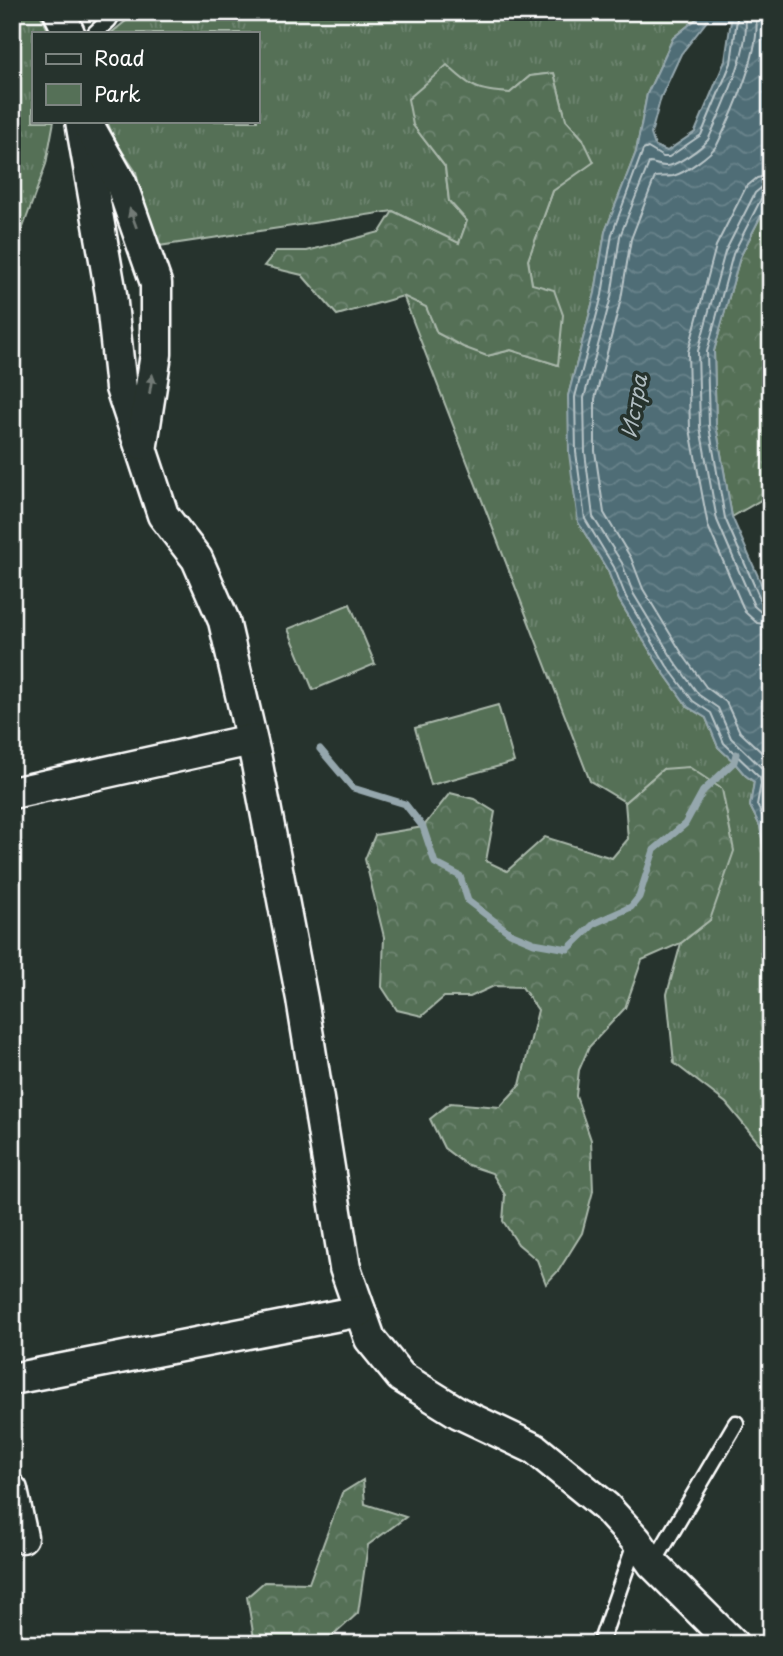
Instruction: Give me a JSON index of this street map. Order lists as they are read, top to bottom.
{
  "water": ["Истра"],
  "legend": ["Road", "Park"]
}
